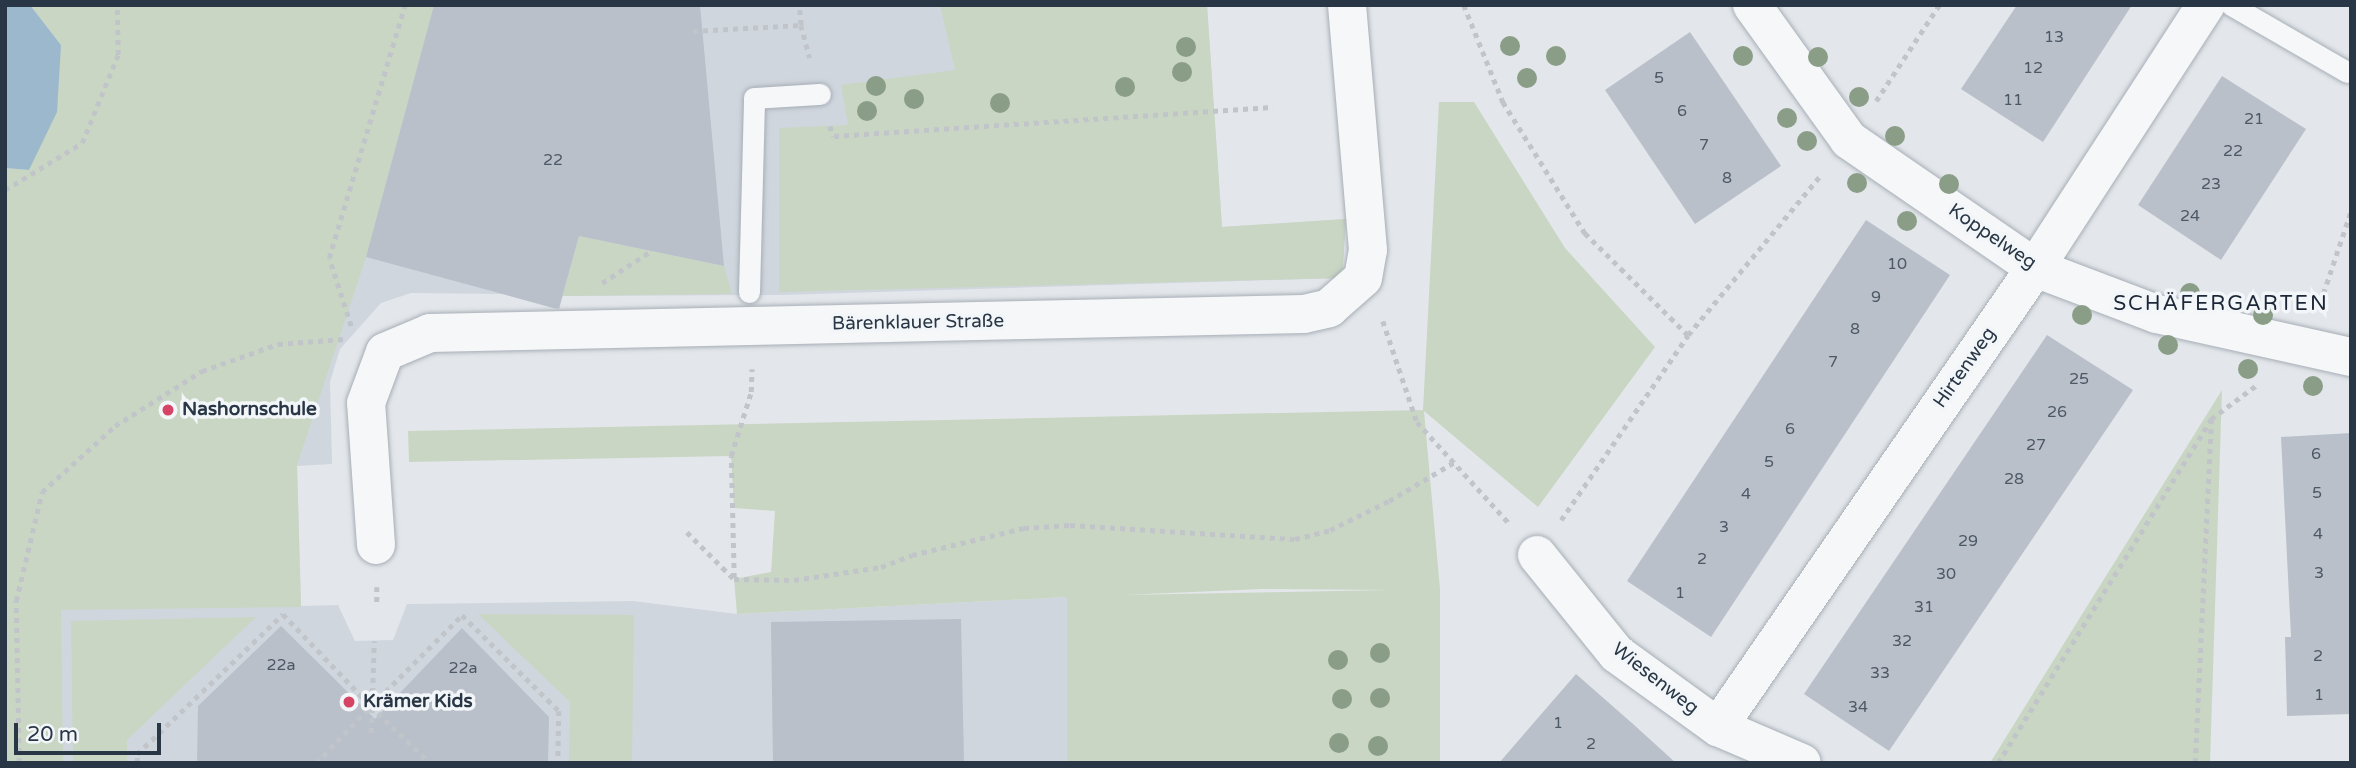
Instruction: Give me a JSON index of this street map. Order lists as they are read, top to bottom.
{
  "streets": {
    "street": [
      "Koppelweg",
      "Bärenklauer Straße",
      "Hirtenweg",
      "Wiesenweg"
    ]
  },
  "crossings": [
    ["Koppelweg", "Hirtenweg"],
    ["Hirtenweg", "Wiesenweg"]
  ],
  "districts": ["SCHÄFERGARTEN"],
  "places": ["Nashornschule", "Krämer Kids"],
  "house_numbers": [
    "13",
    "12",
    "5",
    "11",
    "6",
    "21",
    "7",
    "22",
    "22",
    "8",
    "23",
    "24",
    "10",
    "9",
    "8",
    "7",
    "25",
    "26",
    "6",
    "27",
    "6",
    "5",
    "28",
    "5",
    "4",
    "3",
    "4",
    "29",
    "2",
    "3",
    "30",
    "1",
    "31",
    "32",
    "2",
    "22a",
    "22a",
    "33",
    "1",
    "34",
    "1",
    "2"
  ],
  "scale_bar": "20 m"
}
